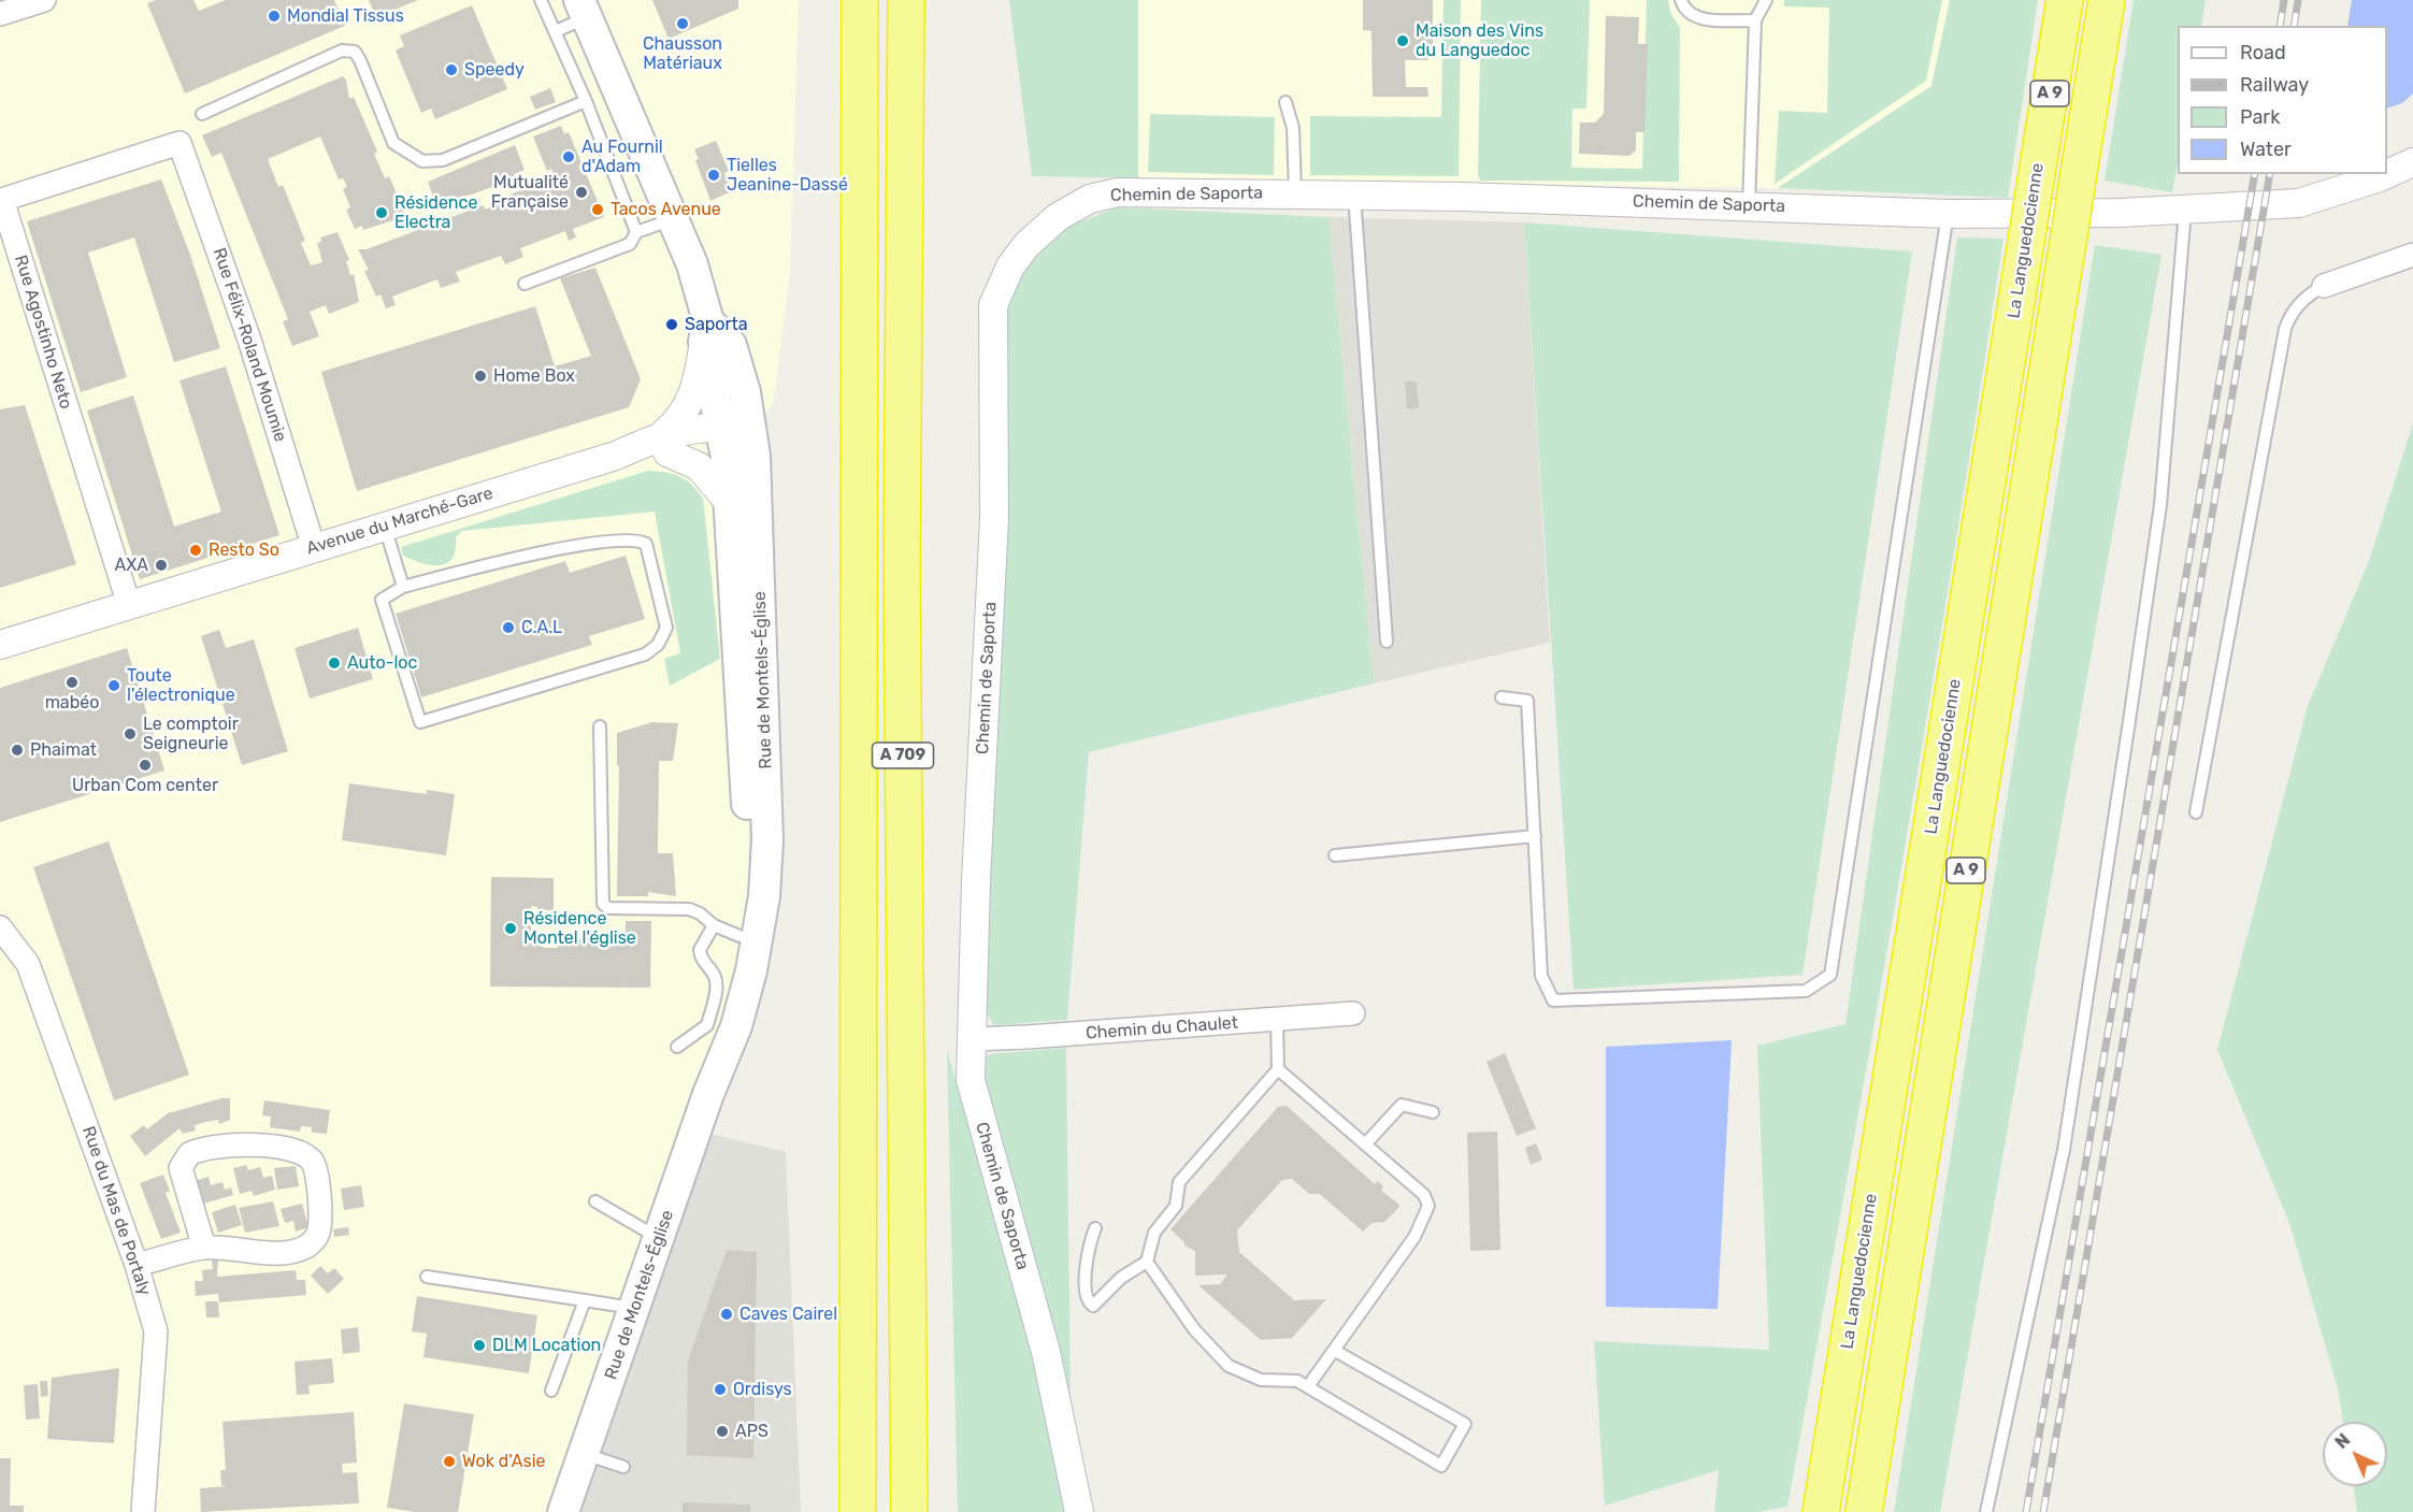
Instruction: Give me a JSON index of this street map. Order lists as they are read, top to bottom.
{
  "streets": {
    "highway": ["A 9", "La Languedocienne", "A 709"],
    "main road": ["Rue de Montels-Église"],
    "street": [
      "Chemin de Saporta",
      "Rue Agostinho Neto",
      "Rue Félix-Roland Moumie",
      "Avenue du Marché-Gare",
      "Chemin du Chaulet",
      "Rue du Mas de Portaly"
    ]
  },
  "crossings": [
    ["Chemin de Saporta", "Chemin du Chaulet"],
    ["Rue Agostinho Neto", "Rue Félix-Roland Moumie"],
    ["Rue Agostinho Neto", "Avenue du Marché-Gare"],
    ["Rue Félix-Roland Moumie", "Avenue du Marché-Gare"],
    ["Avenue du Marché-Gare", "Rue de Montels-Église"]
  ],
  "places": [
    "Mondial Tissus",
    "Chausson Matériaux",
    "Maison des Vins du Languedoc",
    "Speedy",
    "Au Fournil d'Adam",
    "Tielles Jeanine-Dassé",
    "Mutualité Française",
    "Tacos Avenue",
    "Résidence Electra",
    "Saporta",
    "Home Box",
    "Resto So",
    "AXA",
    "C.A.L",
    "Auto-loc",
    "mabéo",
    "Toute l'électronique",
    "Le comptoir Seigneurie",
    "Phaimat",
    "Urban Com center",
    "Résidence Montel l'église",
    "Caves Cairel",
    "DLM Location",
    "Ordisys",
    "APS",
    "Wok d'Asie"
  ],
  "legend": [
    "Road",
    "Railway",
    "Park",
    "Water"
  ],
  "north": "top left"
}
